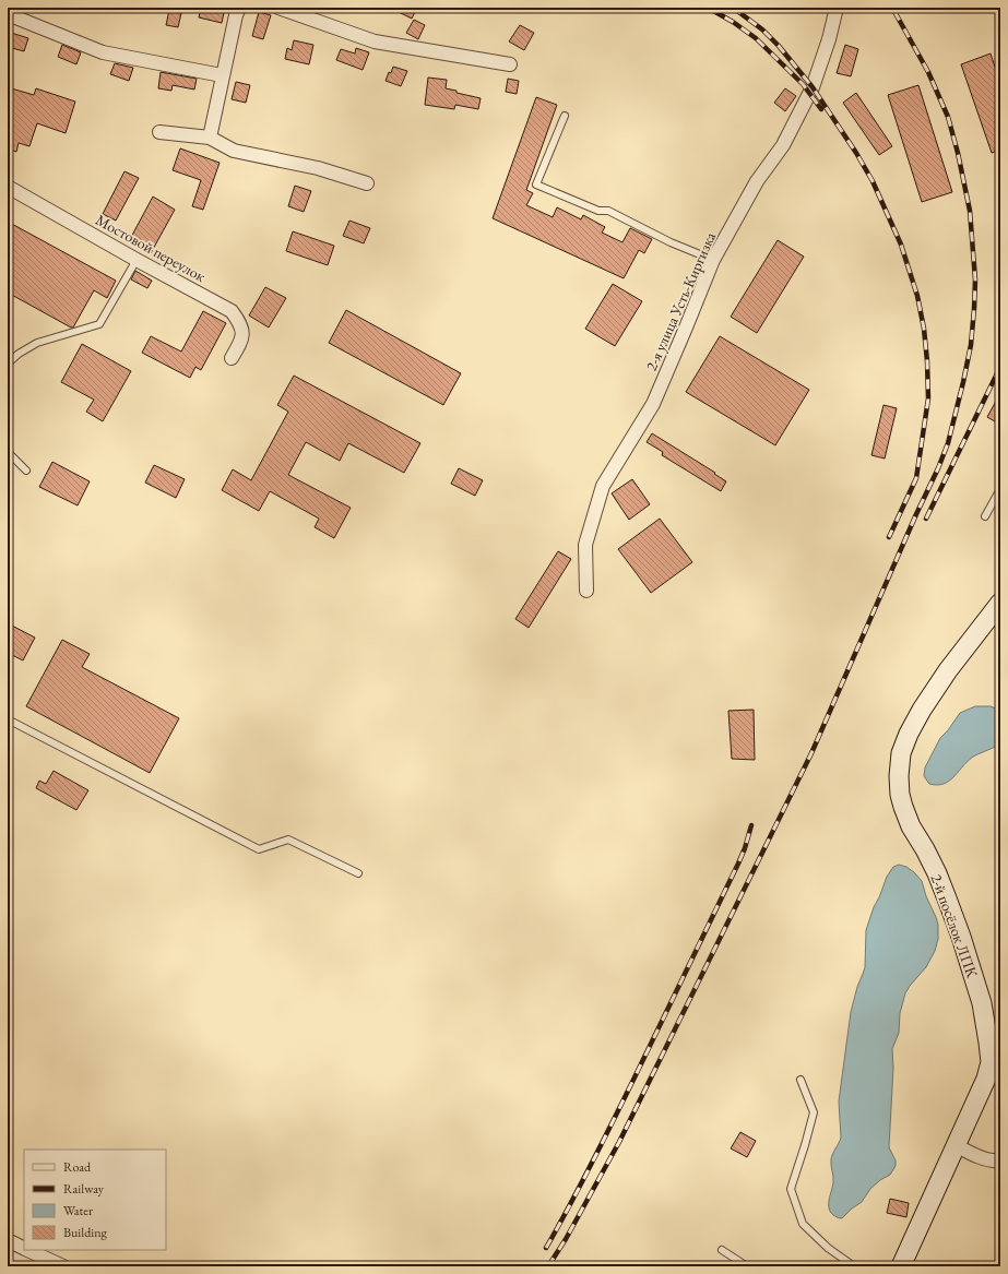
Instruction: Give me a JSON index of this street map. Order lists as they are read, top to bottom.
{
  "streets": {
    "street": ["Мостовой переулок", "2-я улица Усть-Киргизка", "2-й посёлок ЛПК"]
  },
  "legend": [
    "Road",
    "Railway",
    "Water",
    "Building"
  ]
}
